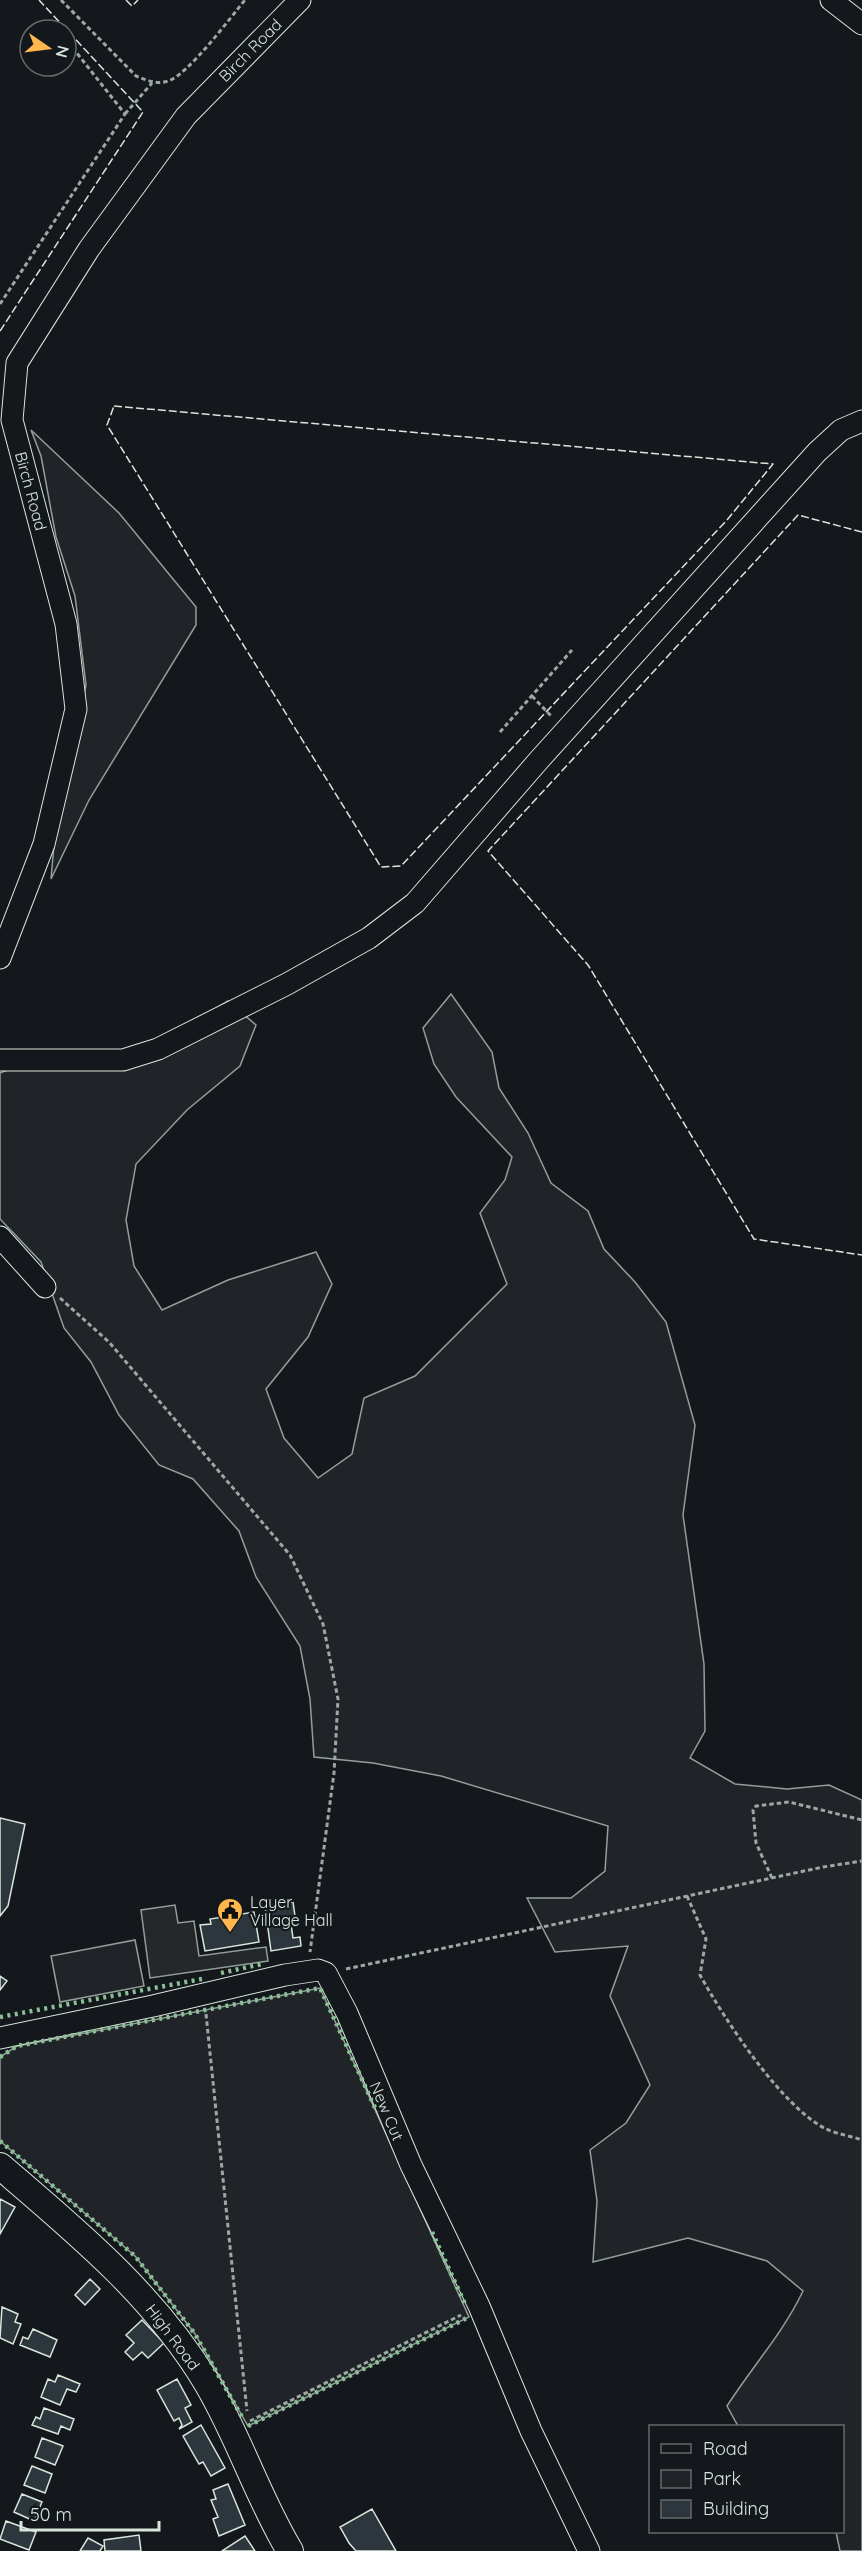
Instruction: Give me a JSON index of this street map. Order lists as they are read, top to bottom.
{
  "streets": {
    "main road": ["High Road"],
    "street": ["Birch Road", "New Cut"]
  },
  "places": {
    "public building": ["Layer Village Hall"]
  },
  "legend": ["Road", "Park", "Building"],
  "scale_bar": "50 m",
  "north": "right"
}
